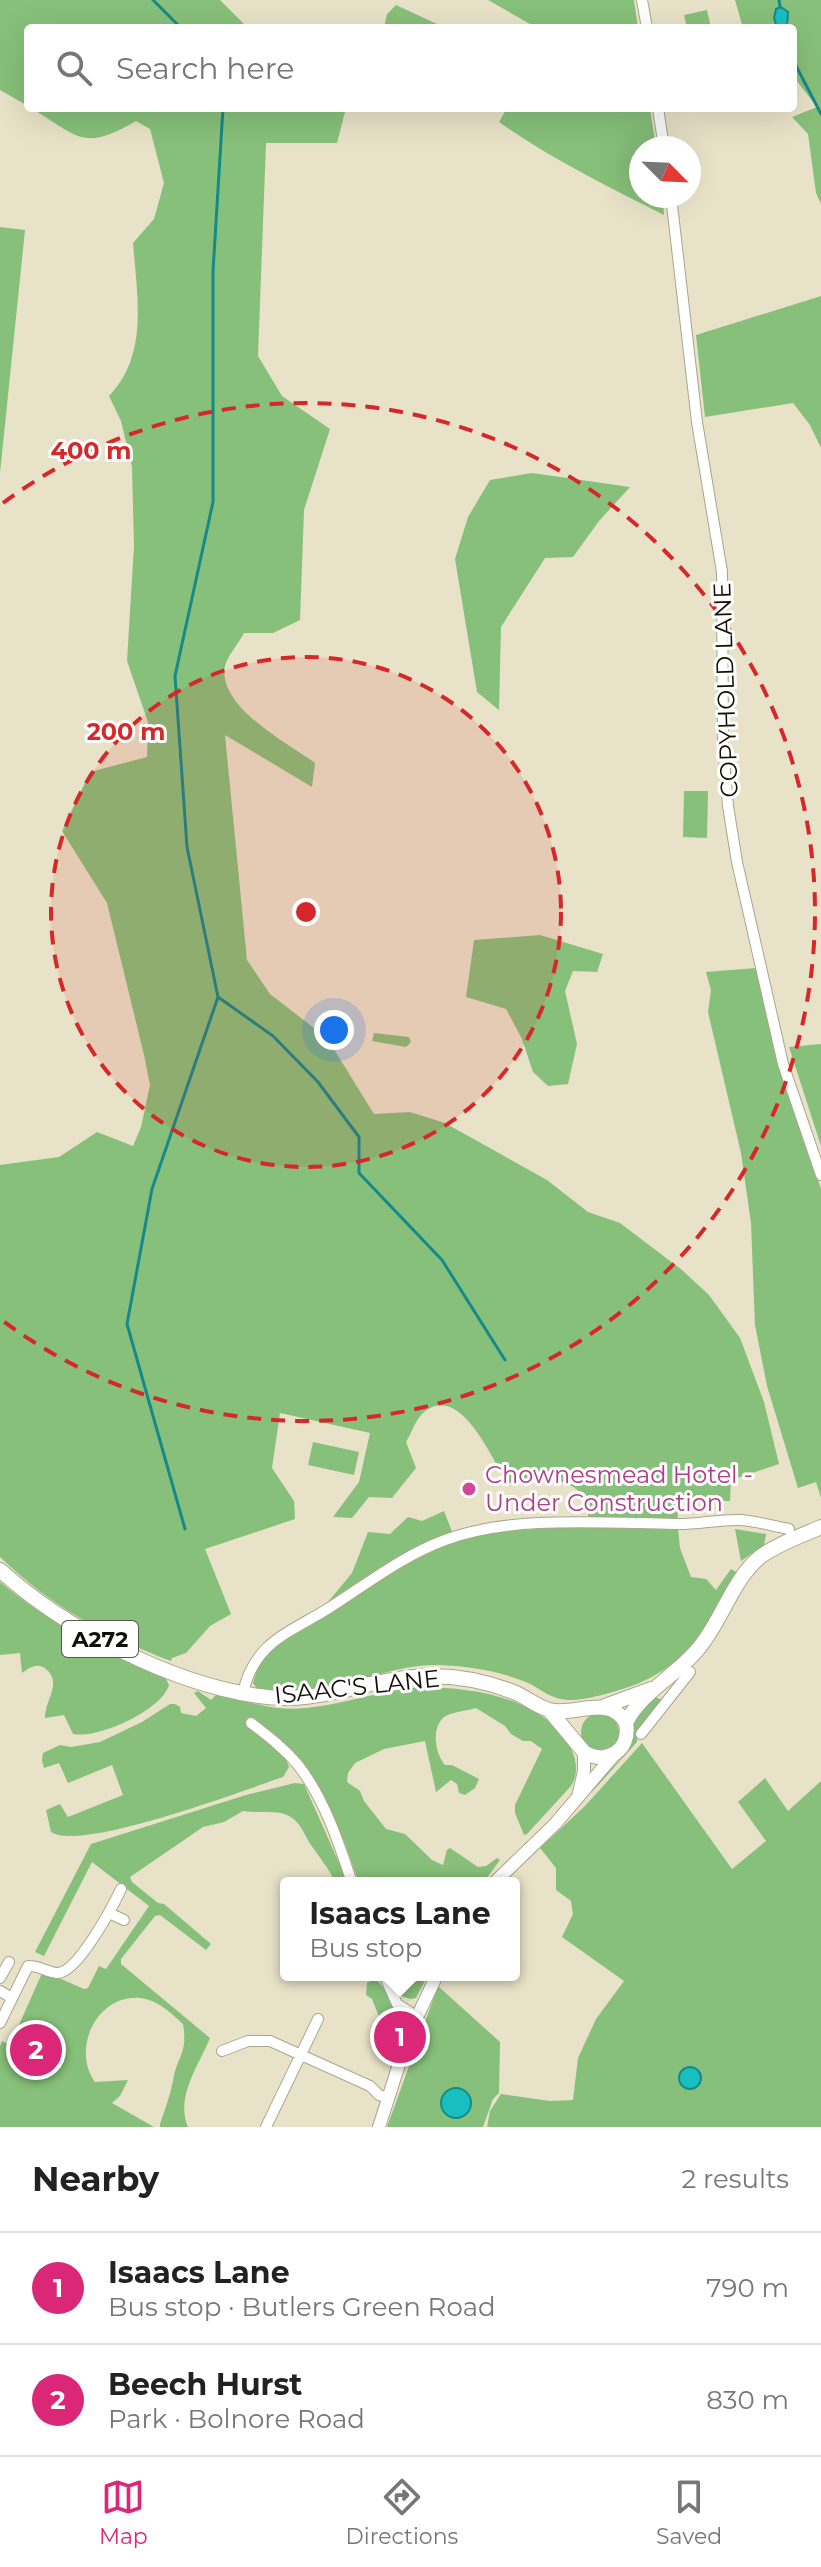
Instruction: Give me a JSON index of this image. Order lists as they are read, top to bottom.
{
  "streets": {
    "highway": ["A272", "ISAAC'S LANE"],
    "street": ["COPYHOLD LANE"]
  },
  "places": ["Chownesmead Hotel - Under Construction"],
  "north": "bottom right",
  "page": {
    "search": "Search here",
    "popup": ["Isaacs Lane", "Bus stop"],
    "pins": ["1", "2"],
    "heading": ["Nearby", "2 results"],
    "list": [
      {
        "mark": "1",
        "name": "Isaacs Lane",
        "note": "Bus stop · Butlers Green Road",
        "value": "790 m"
      },
      {
        "mark": "2",
        "name": "Beech Hurst",
        "note": "Park · Bolnore Road",
        "value": "830 m"
      }
    ],
    "nav": ["Map", "Directions", "Saved"]
  },
  "rings": ["400 m", "200 m"]
}
